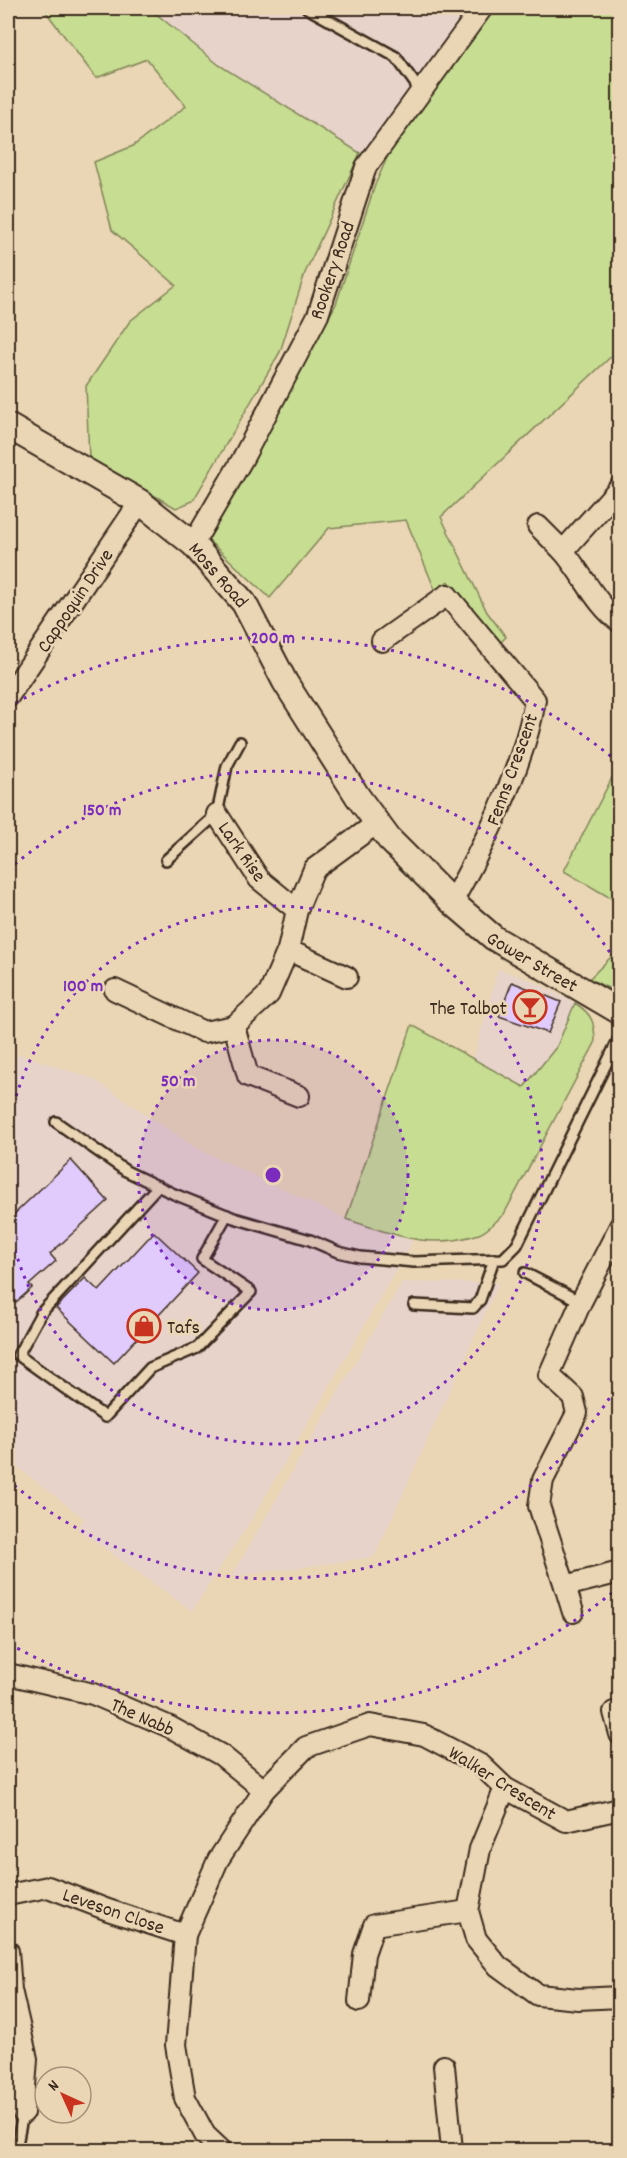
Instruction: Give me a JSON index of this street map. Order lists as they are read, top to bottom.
{
  "streets": {
    "street": [
      "Rookery Road",
      "Moss Road",
      "Cappoquin Drive",
      "Fenns Crescent",
      "Lark Rise",
      "Gower Street",
      "The Nabb",
      "Walker Crescent",
      "Leveson Close"
    ]
  },
  "crossings": [
    ["Rookery Road", "Moss Road"],
    ["Moss Road", "Cappoquin Drive"],
    ["Moss Road", "Fenns Crescent"],
    ["Moss Road", "Gower Street"],
    ["Fenns Crescent", "Gower Street"],
    ["The Nabb", "Walker Crescent"],
    ["Walker Crescent", "Leveson Close"]
  ],
  "places": {
    "bar": ["The Talbot"],
    "shop": ["Tafs"]
  },
  "north": "top left",
  "rings": [
    "200 m",
    "150 m",
    "100 m",
    "50 m"
  ]
}
